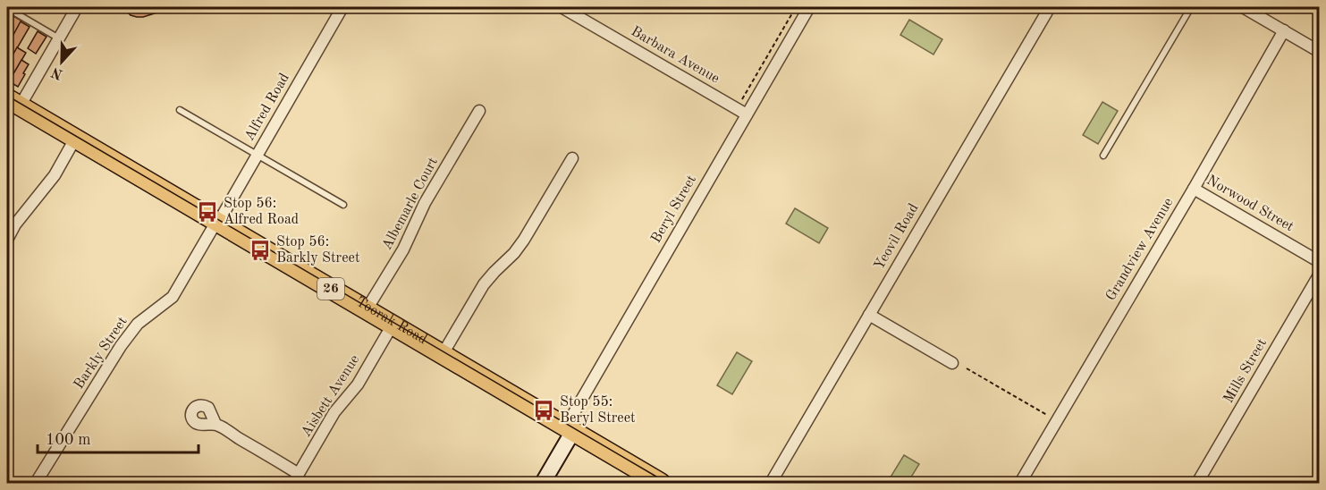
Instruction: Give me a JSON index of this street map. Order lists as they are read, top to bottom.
{
  "streets": {
    "highway": ["26", "Toorak Road"],
    "street": [
      "Barbara Avenue",
      "Alfred Road",
      "Albemarle Court",
      "Norwood Street",
      "Beryl Street",
      "Yeovil Road",
      "Grandview Avenue",
      "Barkly Street",
      "Mills Street",
      "Aisbett Avenue"
    ]
  },
  "crossings": [
    ["Barbara Avenue", "Beryl Street"],
    ["Alfred Road", "Toorak Road"],
    ["Alfred Road", "Barkly Street"],
    ["Albemarle Court", "Toorak Road"],
    ["Norwood Street", "Grandview Avenue"],
    ["Beryl Street", "Toorak Road"],
    ["Toorak Road", "Barkly Street"],
    ["Toorak Road", "Aisbett Avenue"]
  ],
  "places": {
    "bus stop": ["Stop 56: Alfred Road", "Stop 56: Barkly Street", "Stop 55: Beryl Street"]
  },
  "scale_bar": "100 m",
  "north": "bottom"
}
